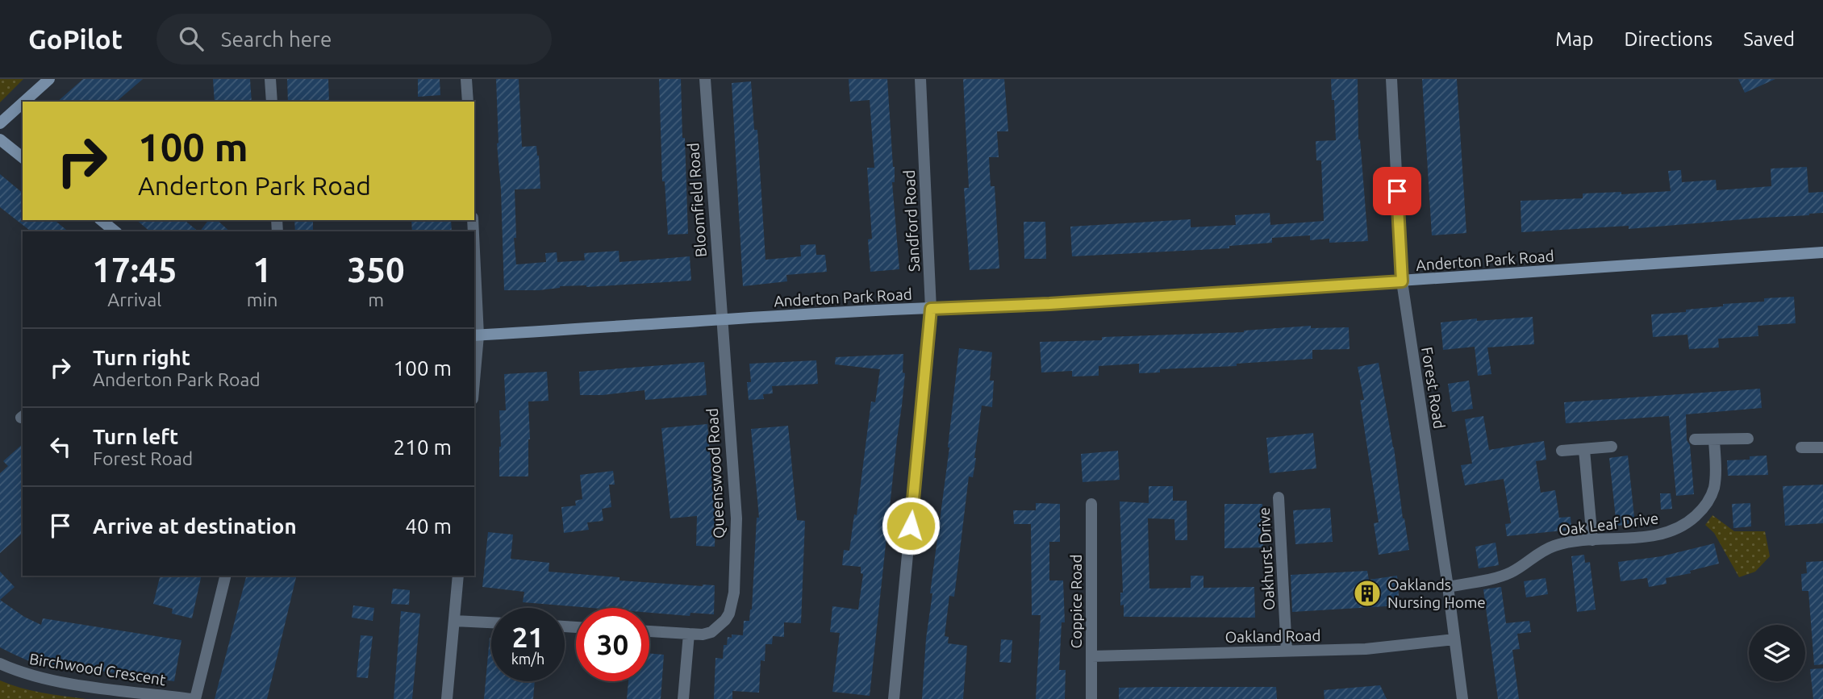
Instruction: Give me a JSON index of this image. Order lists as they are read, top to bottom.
{
  "streets": {
    "street": [
      "Bloomfield Road",
      "Sandford Road",
      "Anderton Park Road",
      "Forest Road",
      "Queenswood Road",
      "Oak Leaf Drive",
      "Oakhurst Drive",
      "Coppice Road",
      "Oakland Road",
      "Birchwood Crescent"
    ]
  },
  "crossings": [
    ["Bloomfield Road", "Anderton Park Road"],
    ["Bloomfield Road", "Queenswood Road"],
    ["Sandford Road", "Anderton Park Road"],
    ["Anderton Park Road", "Forest Road"],
    ["Anderton Park Road", "Queenswood Road"],
    ["Forest Road", "Oak Leaf Drive"],
    ["Forest Road", "Oakland Road"],
    ["Oakhurst Drive", "Oakland Road"],
    ["Coppice Road", "Oakland Road"]
  ],
  "places": {
    "building": ["Oaklands Nursing Home"]
  },
  "page": {
    "header": "GoPilot",
    "search": "Search here",
    "nav": ["Map", "Directions", "Saved"],
    "turn": ["100 m", "Anderton Park Road"],
    "eta": [
      "17:45",
      "Arrival",
      "1",
      "min",
      "350",
      "m"
    ],
    "list": [
      {
        "name": "Turn right",
        "note": "Anderton Park Road",
        "value": "100 m"
      },
      {
        "name": "Turn left",
        "note": "Forest Road",
        "value": "210 m"
      },
      {
        "name": "Arrive at destination",
        "value": "40 m"
      }
    ],
    "speed": "21 km/h",
    "limit": "30"
  }
}
